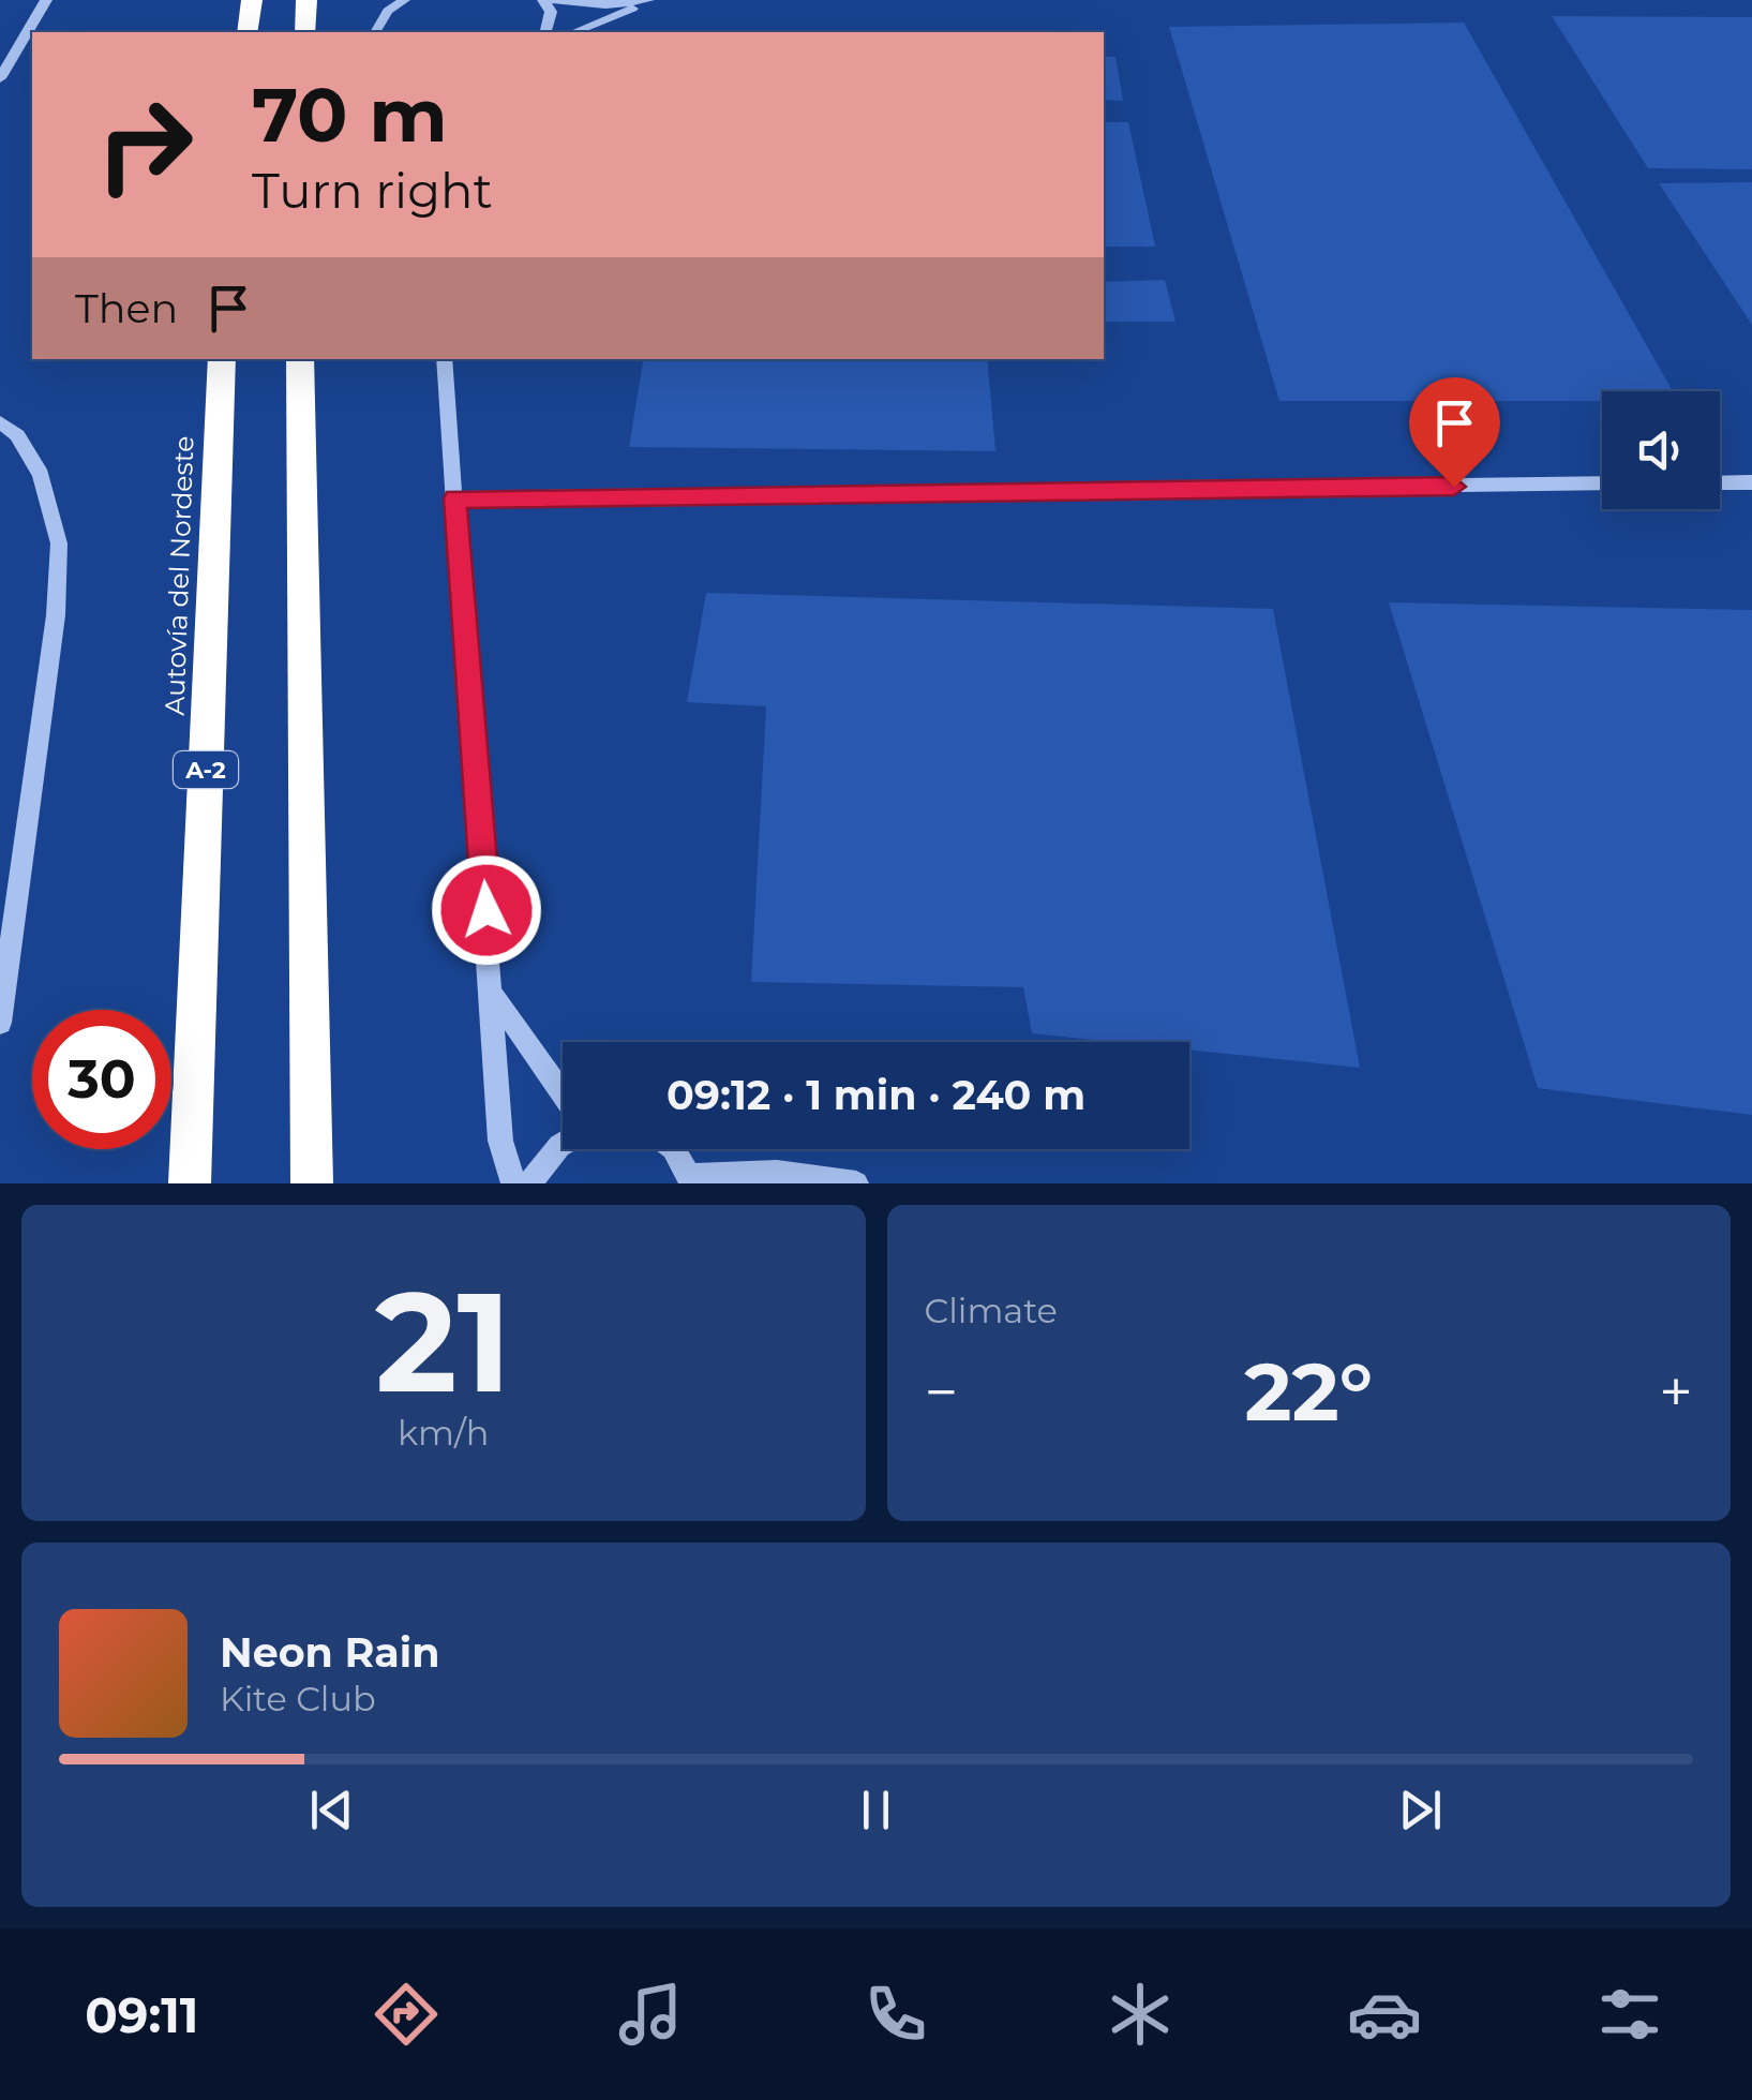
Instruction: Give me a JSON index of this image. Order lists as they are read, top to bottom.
{
  "streets": {
    "highway": ["Autovía del Nordeste", "A-2"]
  },
  "page": {
    "turn": ["70 m", "Turn right"],
    "then": "Then",
    "limit": "30",
    "trip": "09:12 · 1 min · 240 m",
    "tile": [
      ["21", "km/h"],
      "Climate"
    ],
    "heat": ["−", "22°", "+"],
    "song": ["Neon Rain", "Kite Club"],
    "tabs": "09:11"
  }
}
